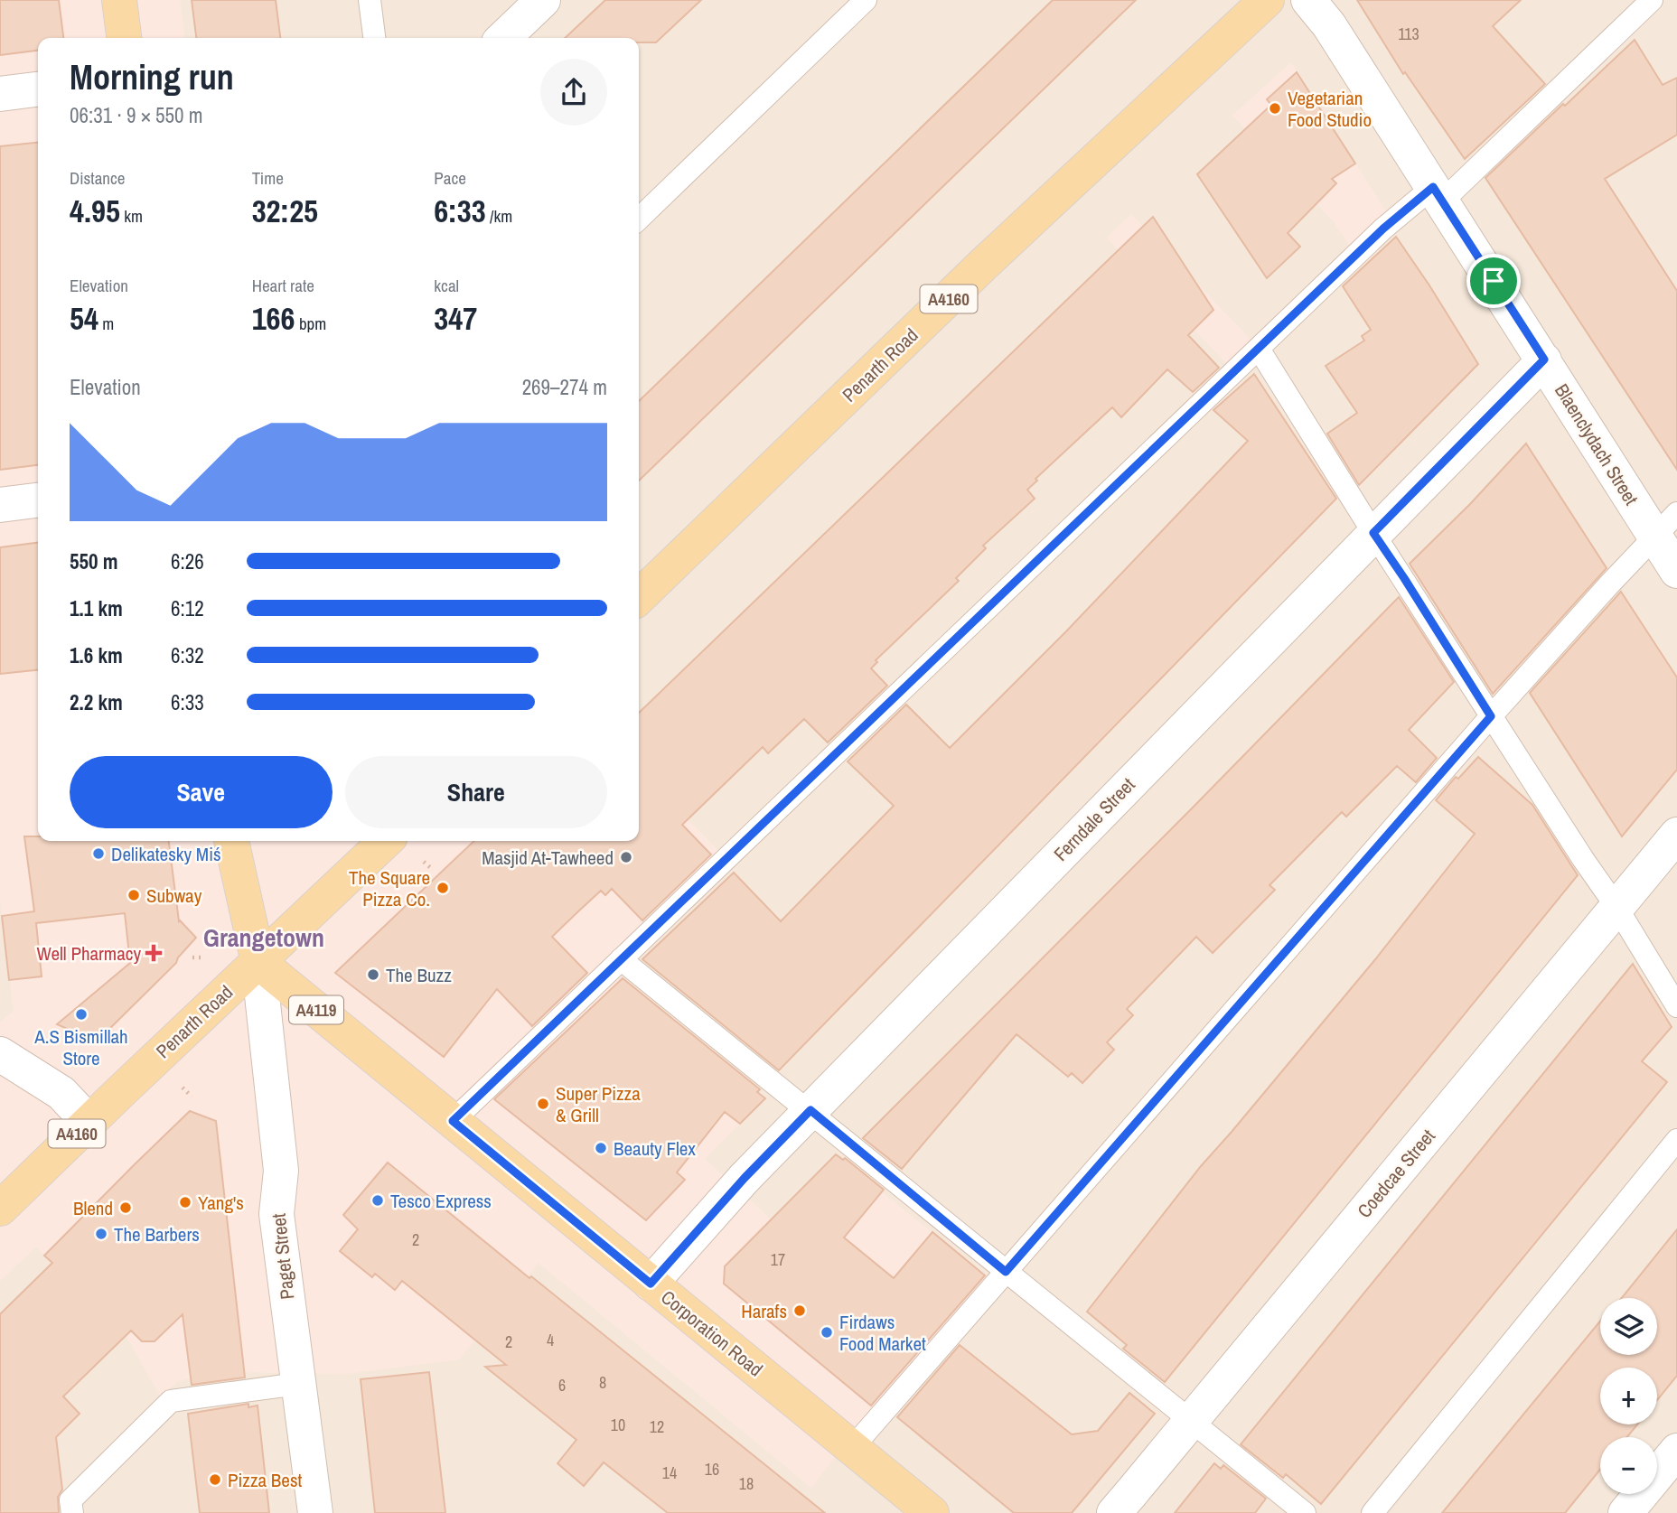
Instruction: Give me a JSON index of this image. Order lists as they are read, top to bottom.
{
  "streets": {
    "main road": [
      "A4160",
      "Penarth Road",
      "A4119",
      "Corporation Road"
    ],
    "street": [
      "Blaenclydach Street",
      "Ferndale Street",
      "Coedcae Street",
      "Paget Street"
    ]
  },
  "crossings": [
    ["Penarth Road", "Paget Street"],
    ["Penarth Road", "Corporation Road"],
    ["Blaenclydach Street", "Ferndale Street"],
    ["Ferndale Street", "Corporation Road"],
    ["Paget Street", "Corporation Road"]
  ],
  "districts": ["Grangetown"],
  "places": {
    "other": [
      "Vegetarian Food Studio",
      "Delikatesky Miś",
      "Masjid At-Tawheed",
      "The Square Pizza Co.",
      "Subway",
      "The Buzz",
      "A.S Bismillah Store",
      "Super Pizza & Grill",
      "Beauty Flex",
      "Tesco Express",
      "Yang's",
      "Blend",
      "The Barbers",
      "Harafs",
      "Firdaws Food Market",
      "Pizza Best"
    ],
    "health": ["Well Pharmacy"]
  },
  "house_numbers": [
    "113",
    "2",
    "17",
    "4",
    "2",
    "8",
    "6",
    "10",
    "12",
    "16",
    "14",
    "18"
  ],
  "page": {
    "heading": ["Morning run", "06:31 · 9 × 550 m"],
    "stats": [
      ["Distance", "4.95 km"],
      ["Time", "32:25"],
      ["Pace", "6:33 /km"],
      ["Elevation", "54 m"],
      ["Heart rate", "166 bpm"],
      ["kcal", "347"]
    ],
    "chart": ["Elevation", "269–274 m"],
    "list": [
      {
        "name": "550 m",
        "note": "6:26"
      },
      {
        "name": "1.1 km",
        "note": "6:12"
      },
      {
        "name": "1.6 km",
        "note": "6:32"
      },
      {
        "name": "2.2 km",
        "note": "6:33"
      }
    ],
    "buttons": ["Save", "Share"],
    "map_buttons": ["+", "−"]
  }
}
